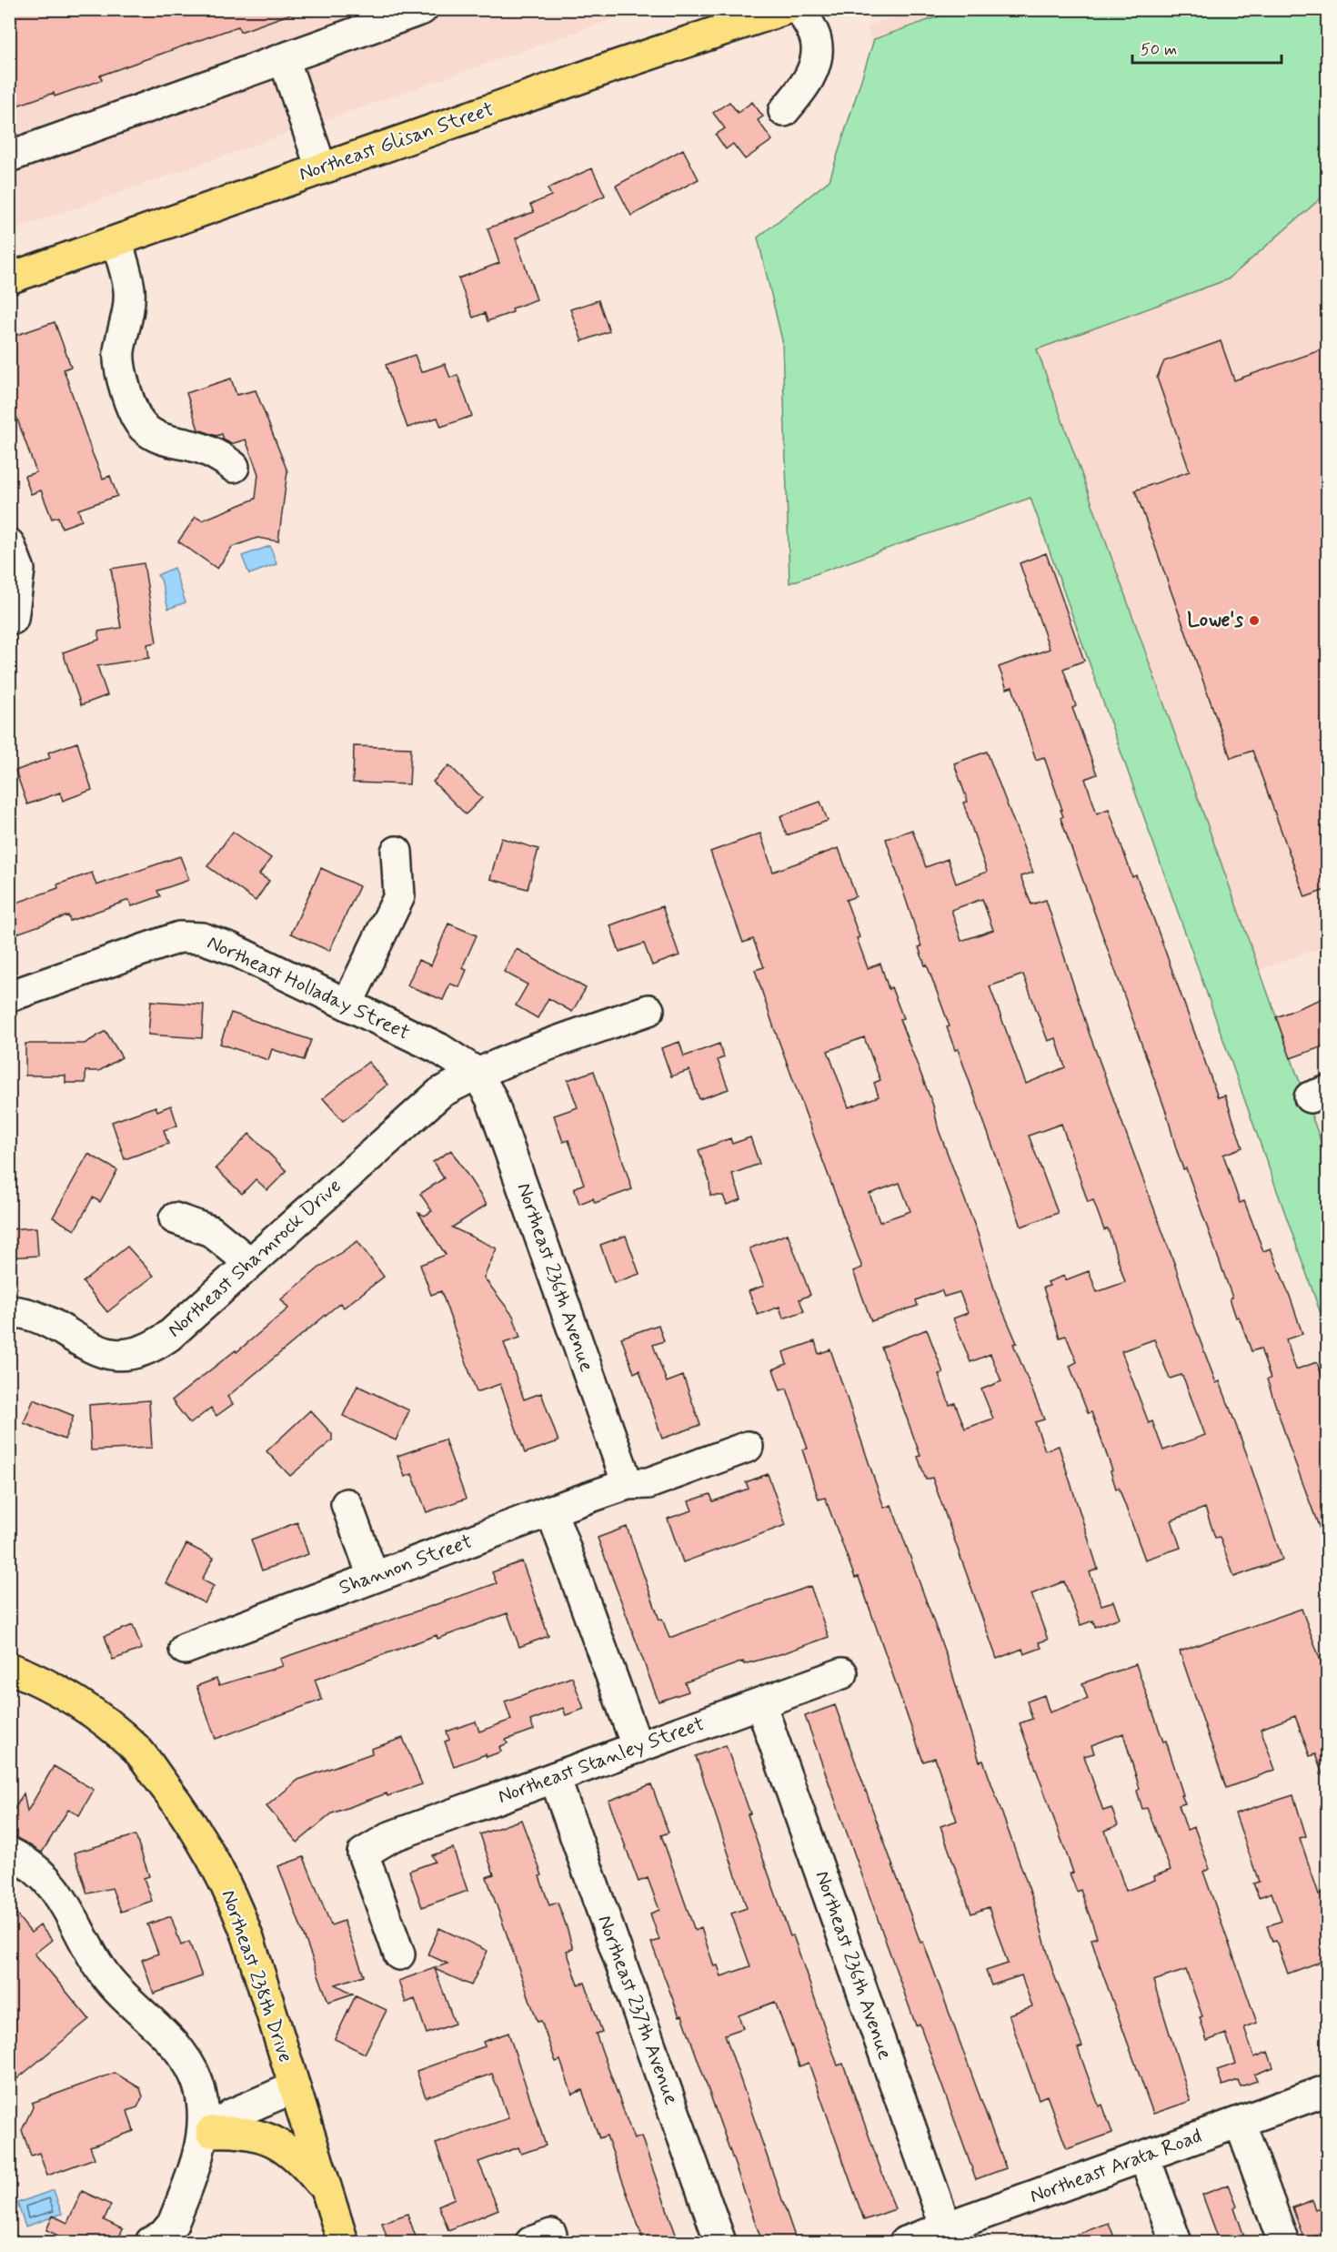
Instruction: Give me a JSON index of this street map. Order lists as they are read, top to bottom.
{
  "streets": {
    "main road": ["Northeast Glisan Street", "Northeast 238th Drive"],
    "street": [
      "Northeast Holladay Street",
      "Northeast Shamrock Drive",
      "Northeast 236th Avenue",
      "Shannon Street",
      "Northeast Stanley Street",
      "Northeast 237th Avenue",
      "Northeast Arata Road"
    ]
  },
  "crossings": [
    ["Northeast Holladay Street", "Northeast Shamrock Drive"],
    ["Northeast Holladay Street", "Northeast 236th Avenue"],
    ["Northeast Shamrock Drive", "Northeast 236th Avenue"],
    ["Northeast 236th Avenue", "Shannon Street"],
    ["Northeast 236th Avenue", "Northeast Stanley Street"],
    ["Northeast 236th Avenue", "Northeast Arata Road"],
    ["Northeast Stanley Street", "Northeast 237th Avenue"]
  ],
  "places": ["Lowe's"],
  "scale_bar": "50 m"
}
